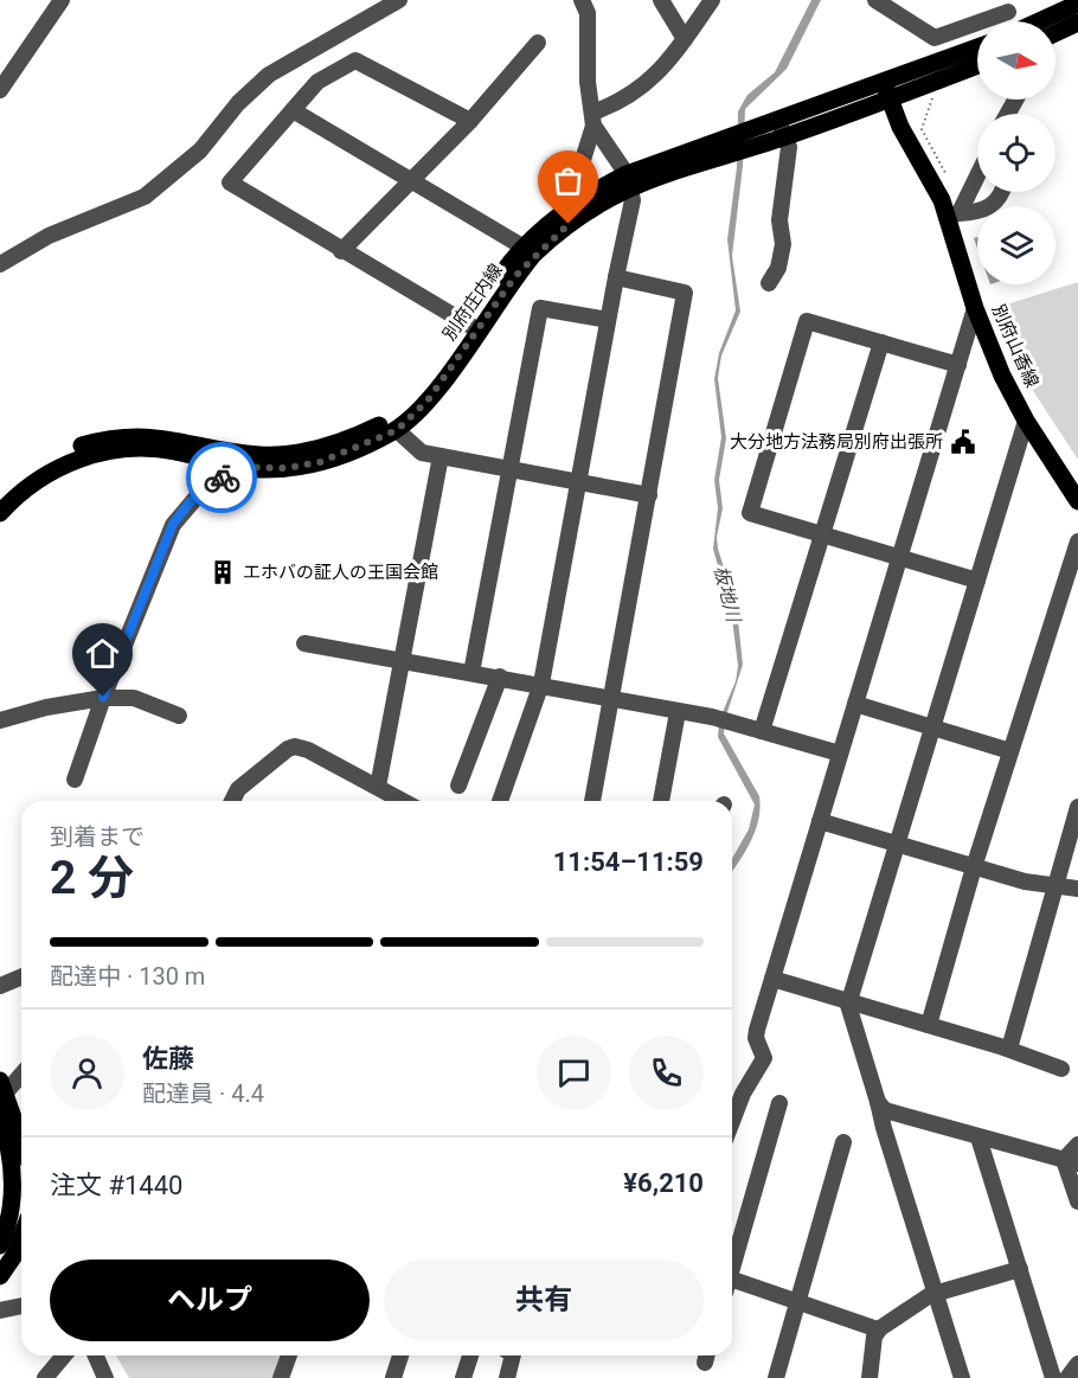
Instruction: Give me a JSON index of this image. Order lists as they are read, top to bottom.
{
  "streets": {
    "main road": ["別府庄内線", "別府山香線"]
  },
  "crossings": [
    ["別府庄内線", "別府山香線"]
  ],
  "water": ["板地川"],
  "places": {
    "public building": ["大分地方法務局別府出張所"],
    "building": ["エホバの証人の王国会館"]
  },
  "north": "right",
  "page": {
    "heading": ["2 分", "到着まで", "11:54–11:59"],
    "panel": [
      "佐藤",
      "配達員 · 4.4",
      "注文 #1440",
      "¥6,210"
    ],
    "bar": "配達中 · 130 m",
    "buttons": ["ヘルプ", "共有"]
  }
}
